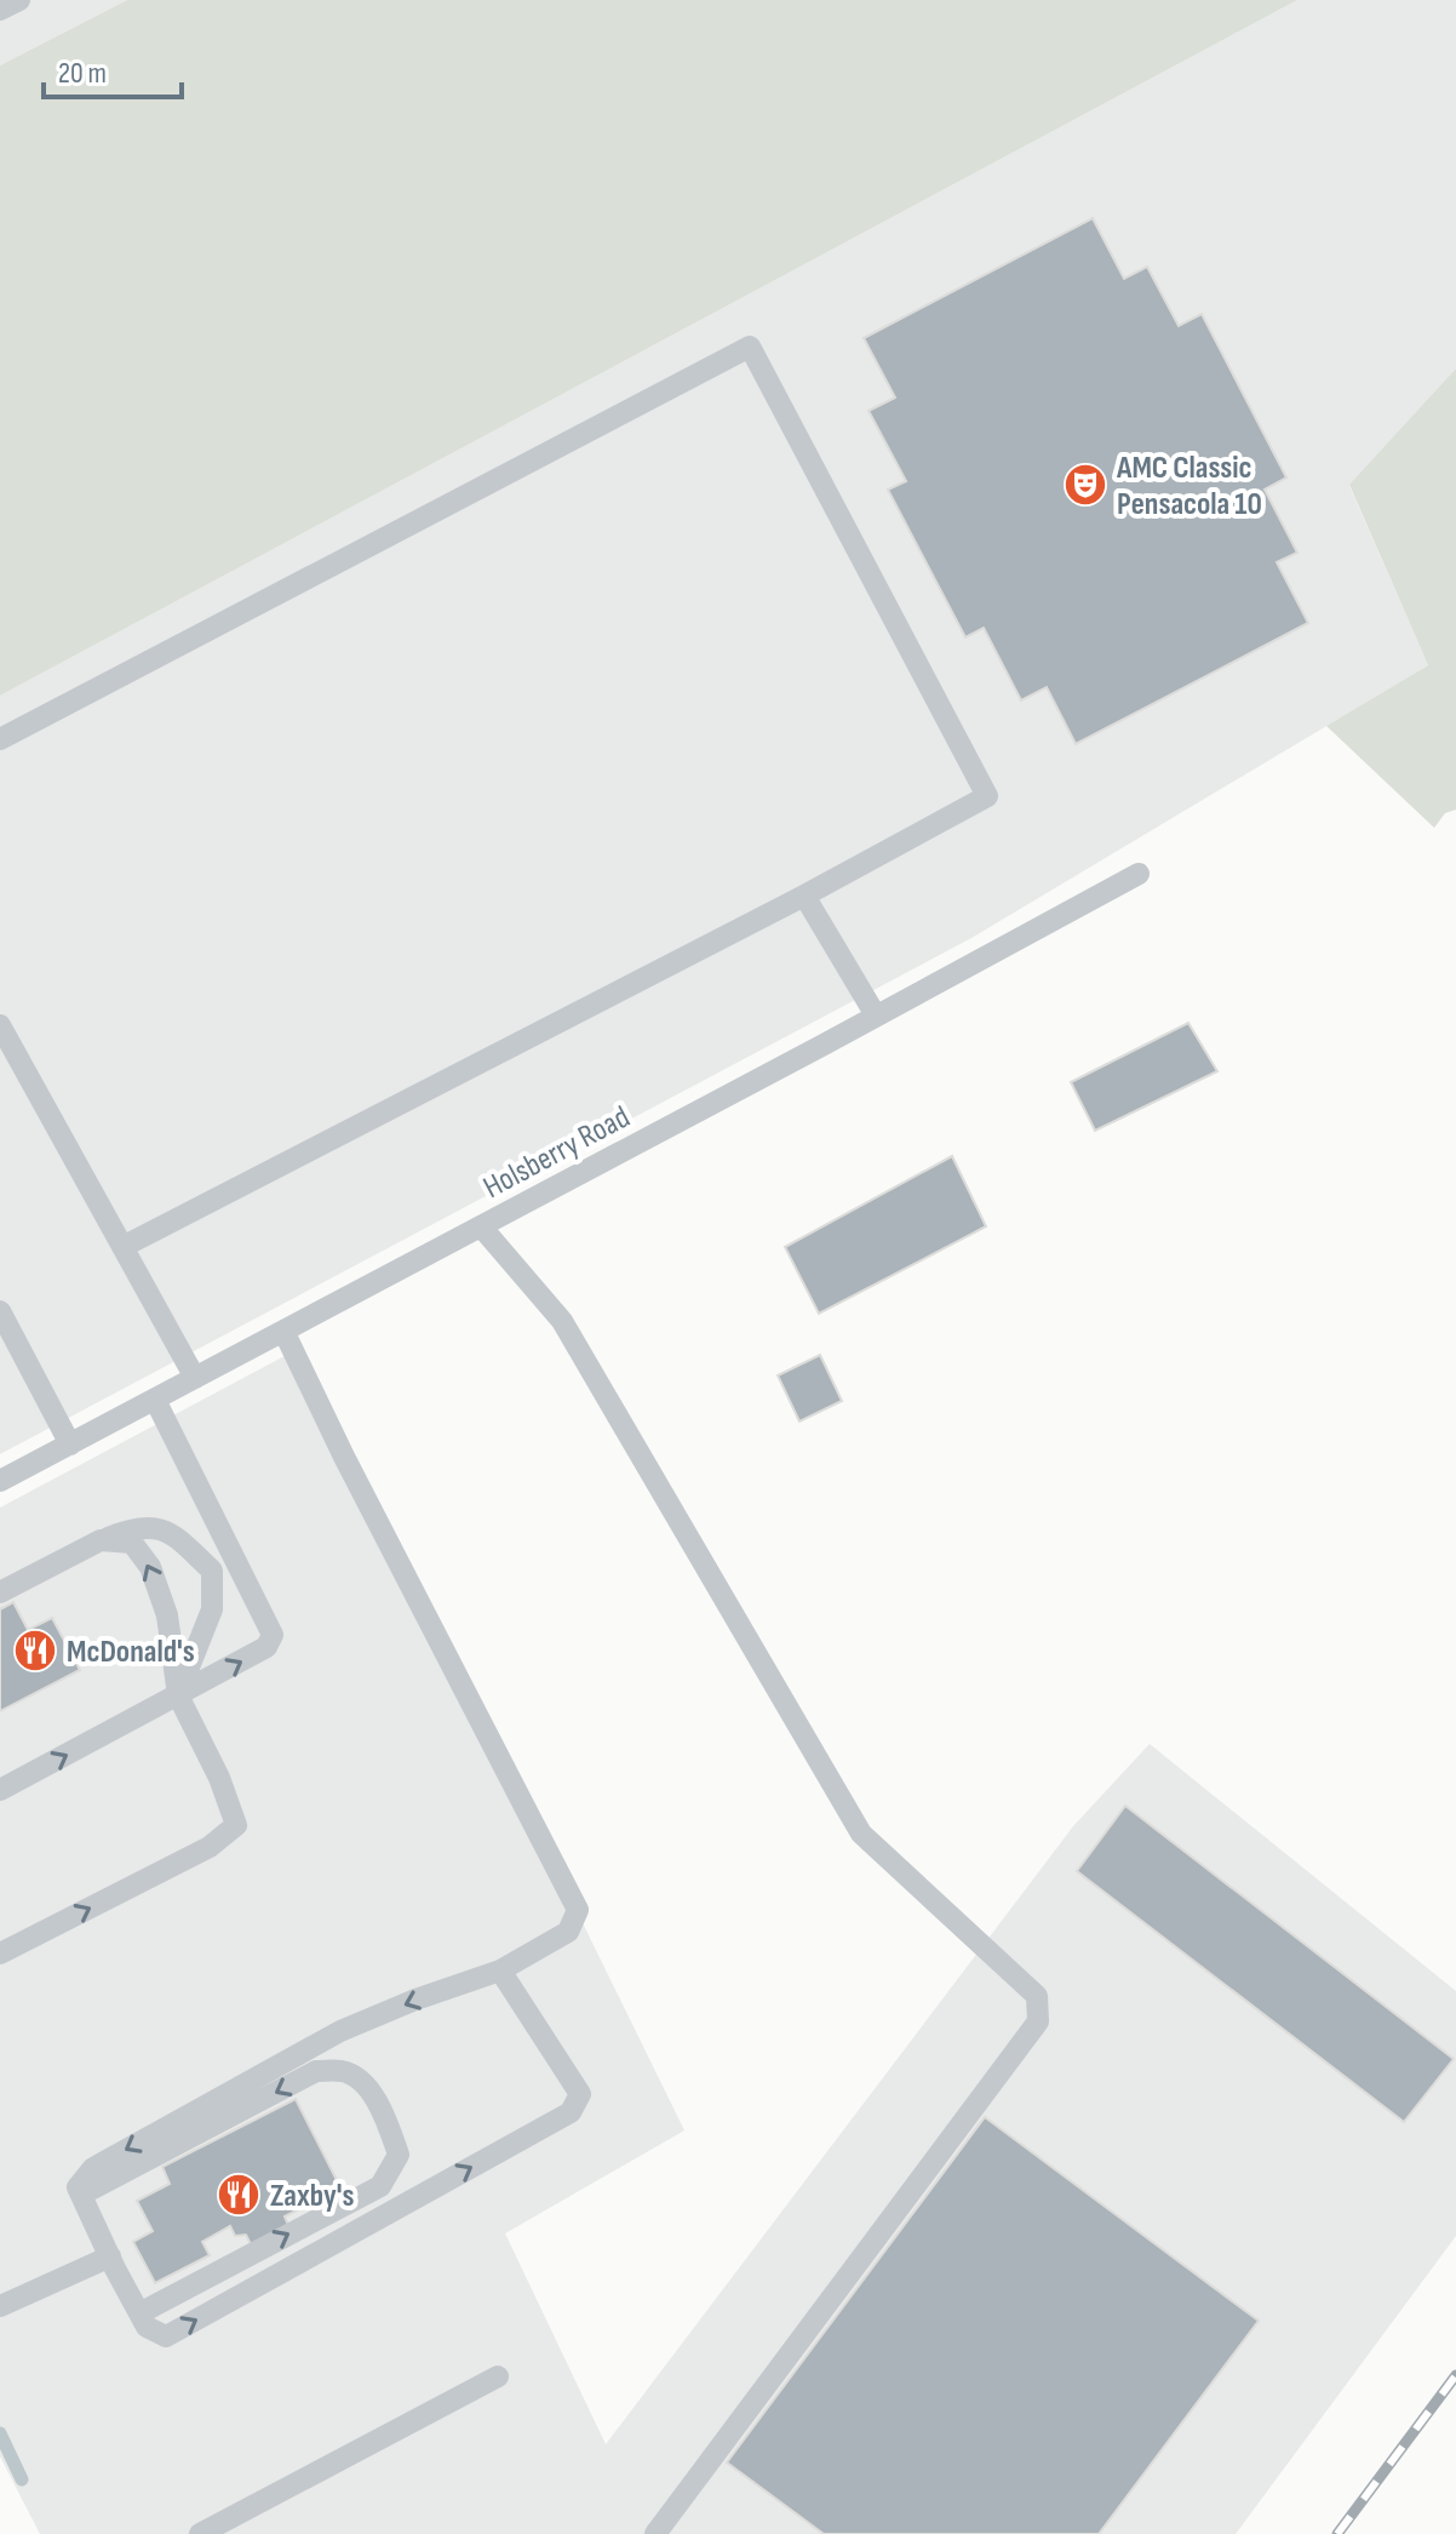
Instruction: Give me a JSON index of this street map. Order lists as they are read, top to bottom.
{
  "streets": {
    "lane": ["Holsberry Road"]
  },
  "places": {
    "theatre": ["AMC Classic Pensacola 10"],
    "restaurant": ["McDonald's", "Zaxby's"]
  },
  "scale_bar": "20 m"
}
